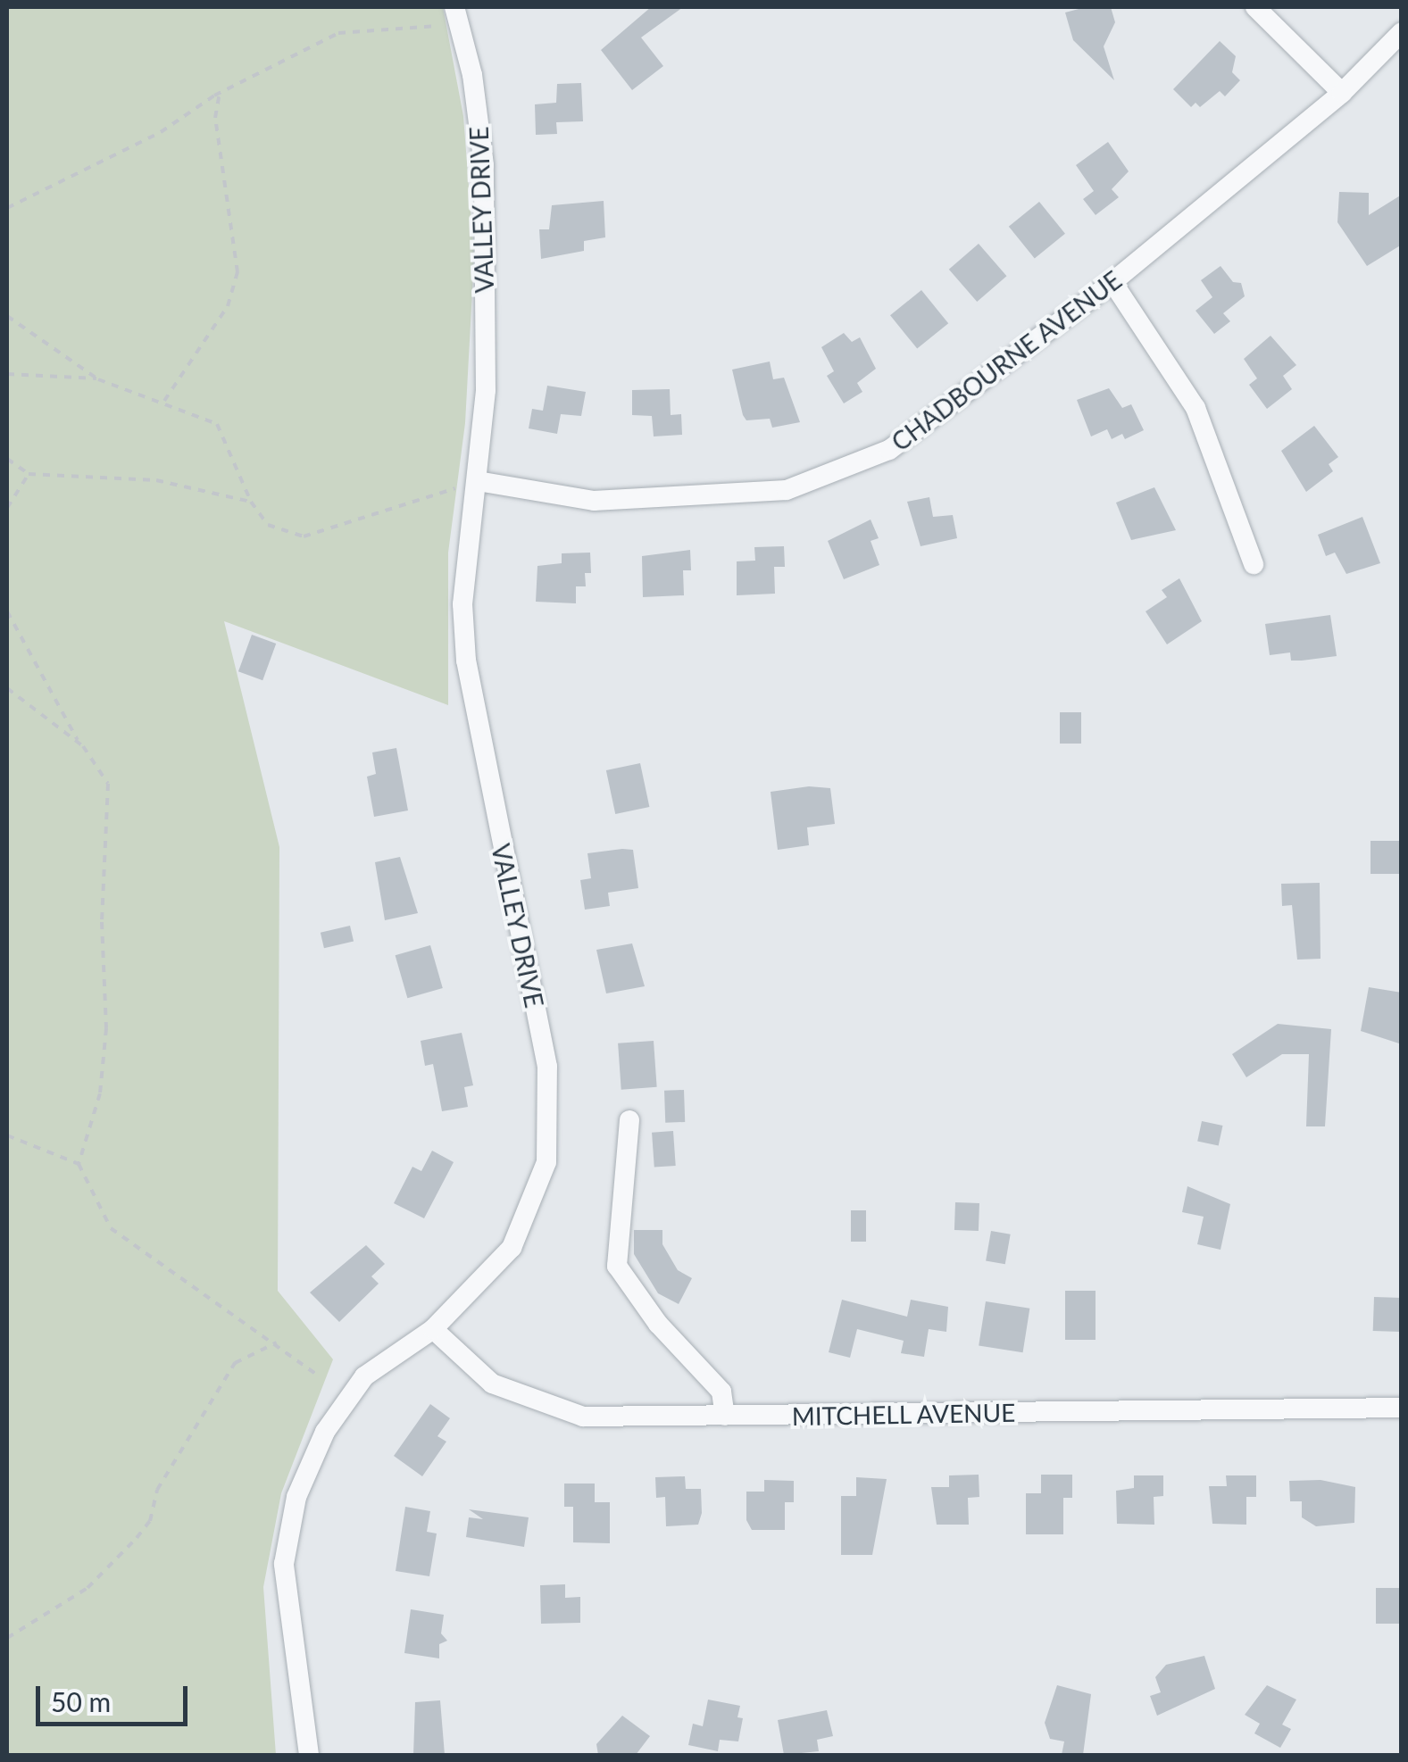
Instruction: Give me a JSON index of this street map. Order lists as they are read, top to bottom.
{
  "streets": {
    "street": ["VALLEY DRIVE", "CHADBOURNE AVENUE", "MITCHELL AVENUE"]
  },
  "crossings": [
    ["VALLEY DRIVE", "CHADBOURNE AVENUE"],
    ["VALLEY DRIVE", "MITCHELL AVENUE"]
  ],
  "scale_bar": "50 m"
}
